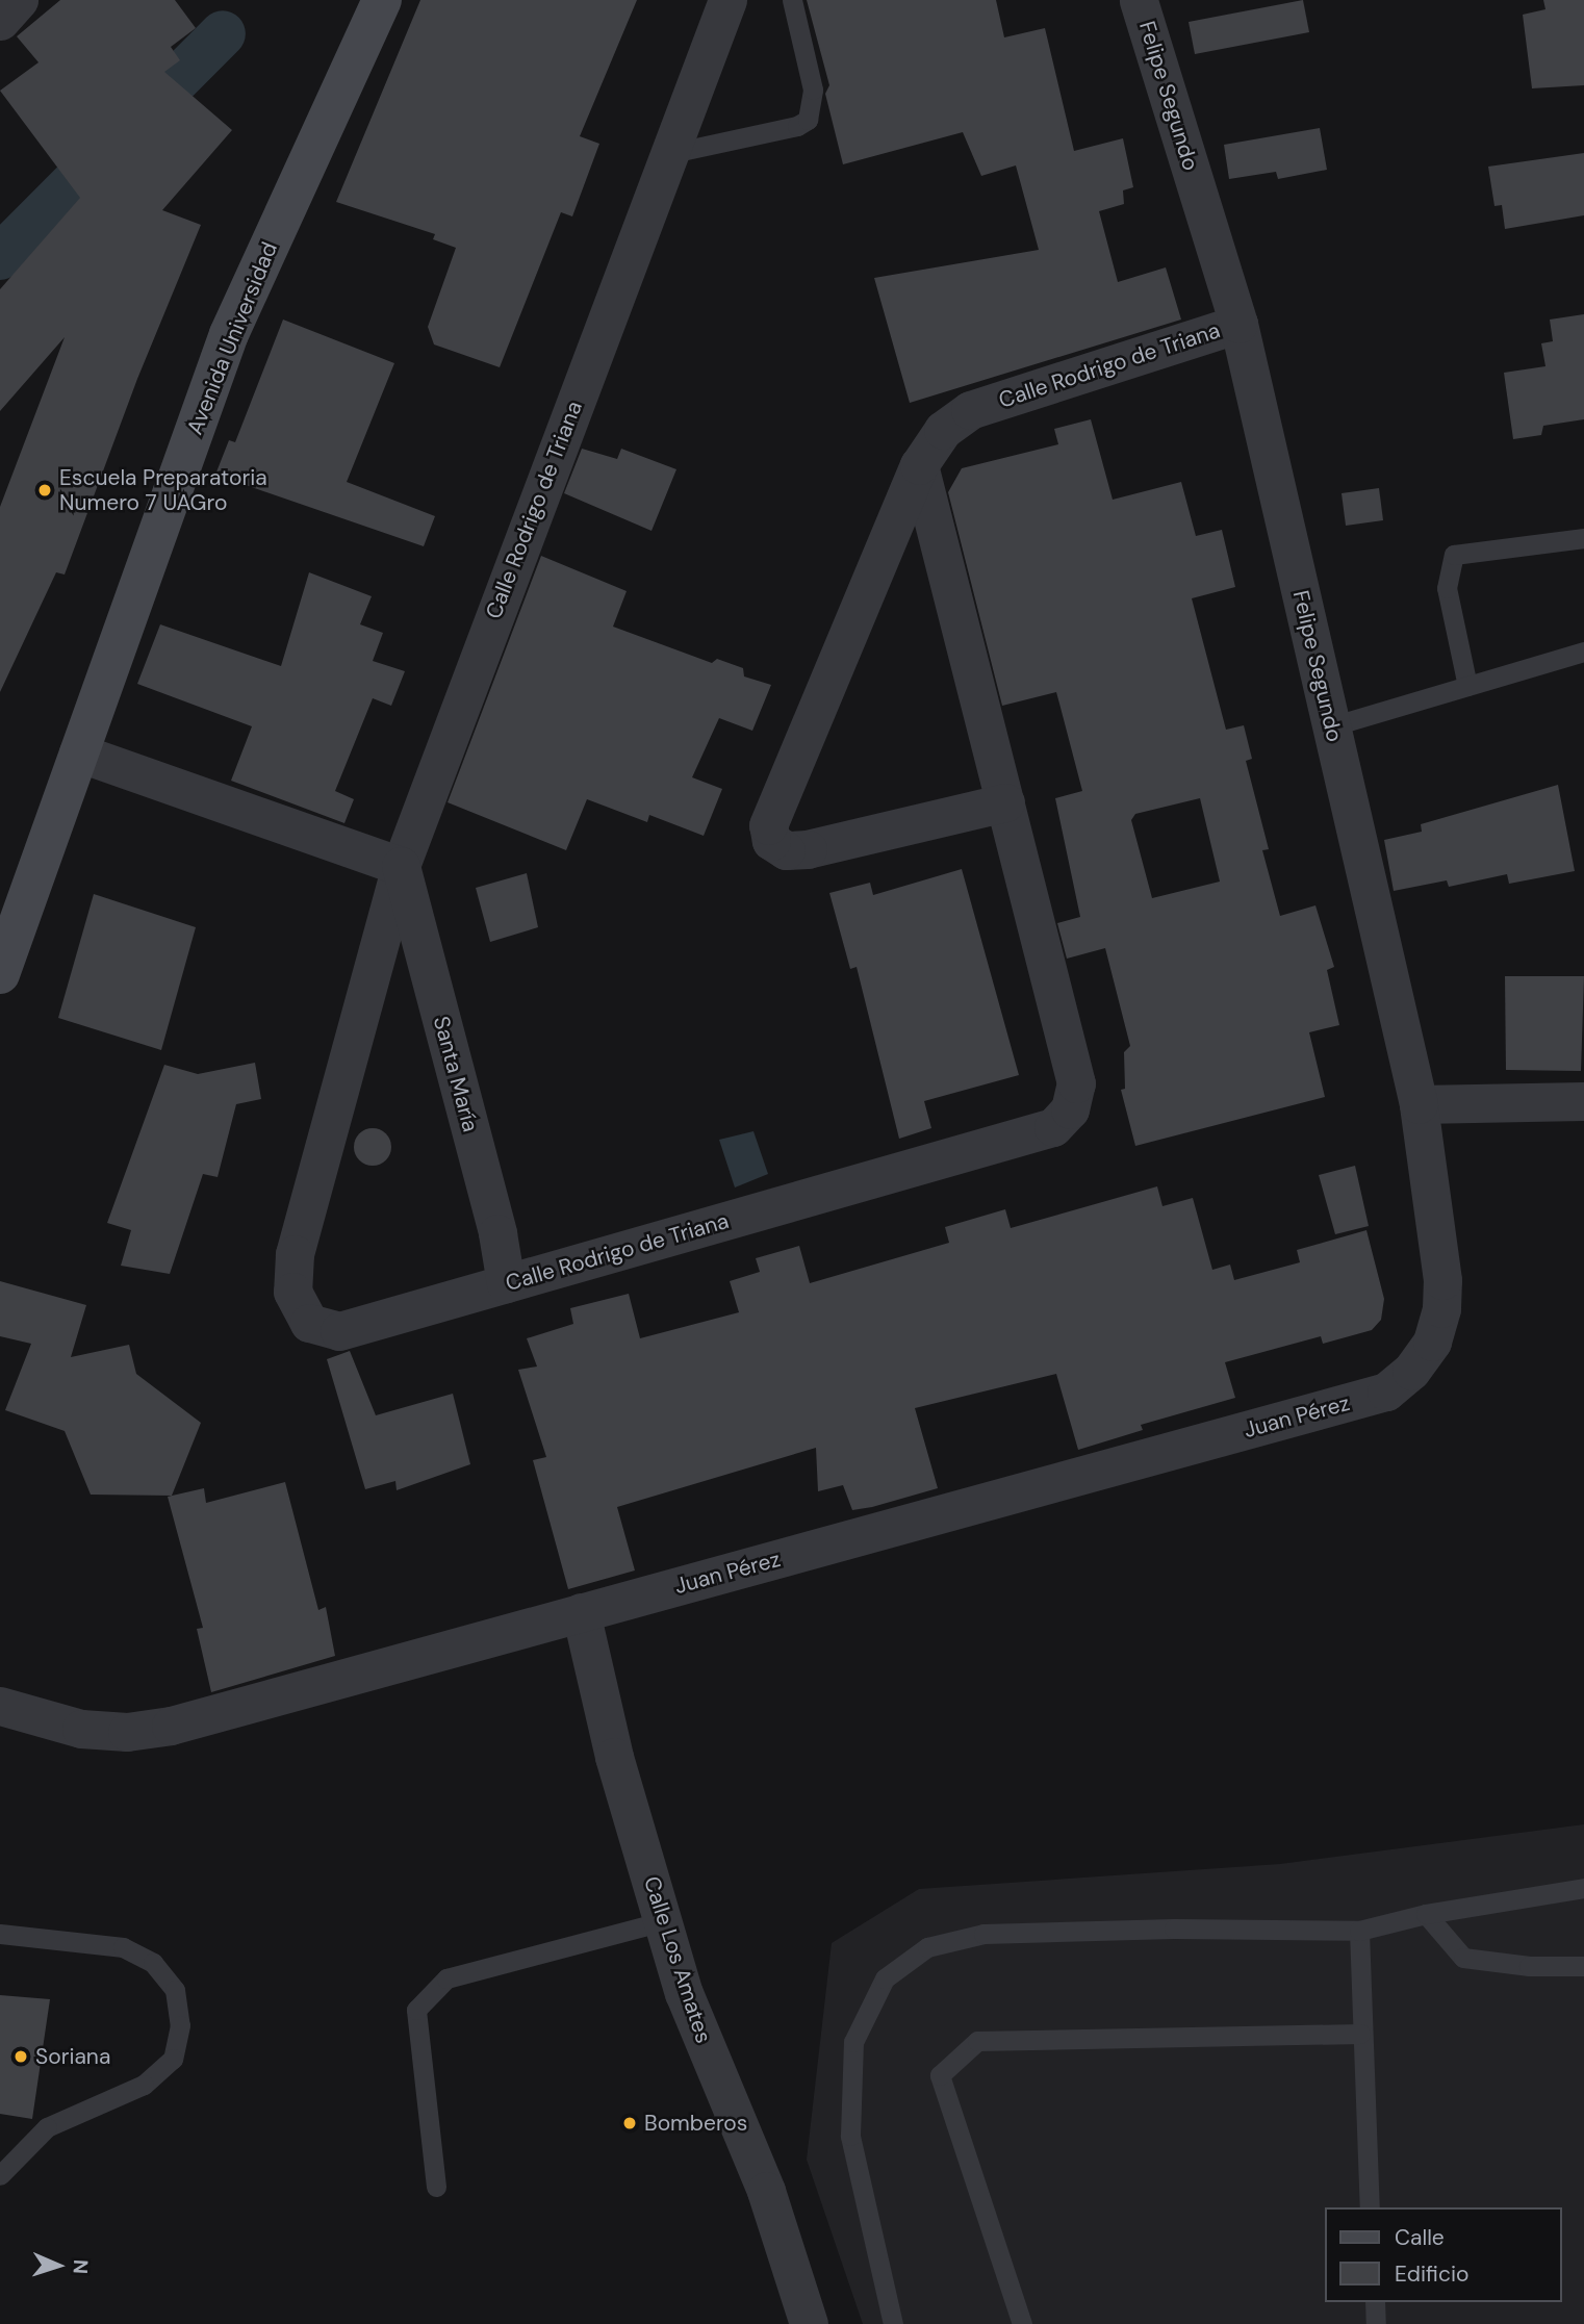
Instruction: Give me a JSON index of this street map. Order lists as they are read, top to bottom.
{
  "streets": {
    "main road": ["Avenida Universidad"],
    "street": [
      "Felipe Segundo",
      "Calle Rodrigo de Triana",
      "Santa María",
      "Juan Pérez",
      "Calle Los Amates"
    ]
  },
  "crossings": [
    ["Felipe Segundo", "Calle Rodrigo de Triana"],
    ["Felipe Segundo", "Juan Pérez"],
    ["Calle Rodrigo de Triana", "Santa María"],
    ["Juan Pérez", "Calle Los Amates"]
  ],
  "places": ["Escuela Preparatoria Numero 7 UAGro", "Soriana", "Bomberos"],
  "legend": ["Calle", "Edificio"],
  "north": "right"
}
